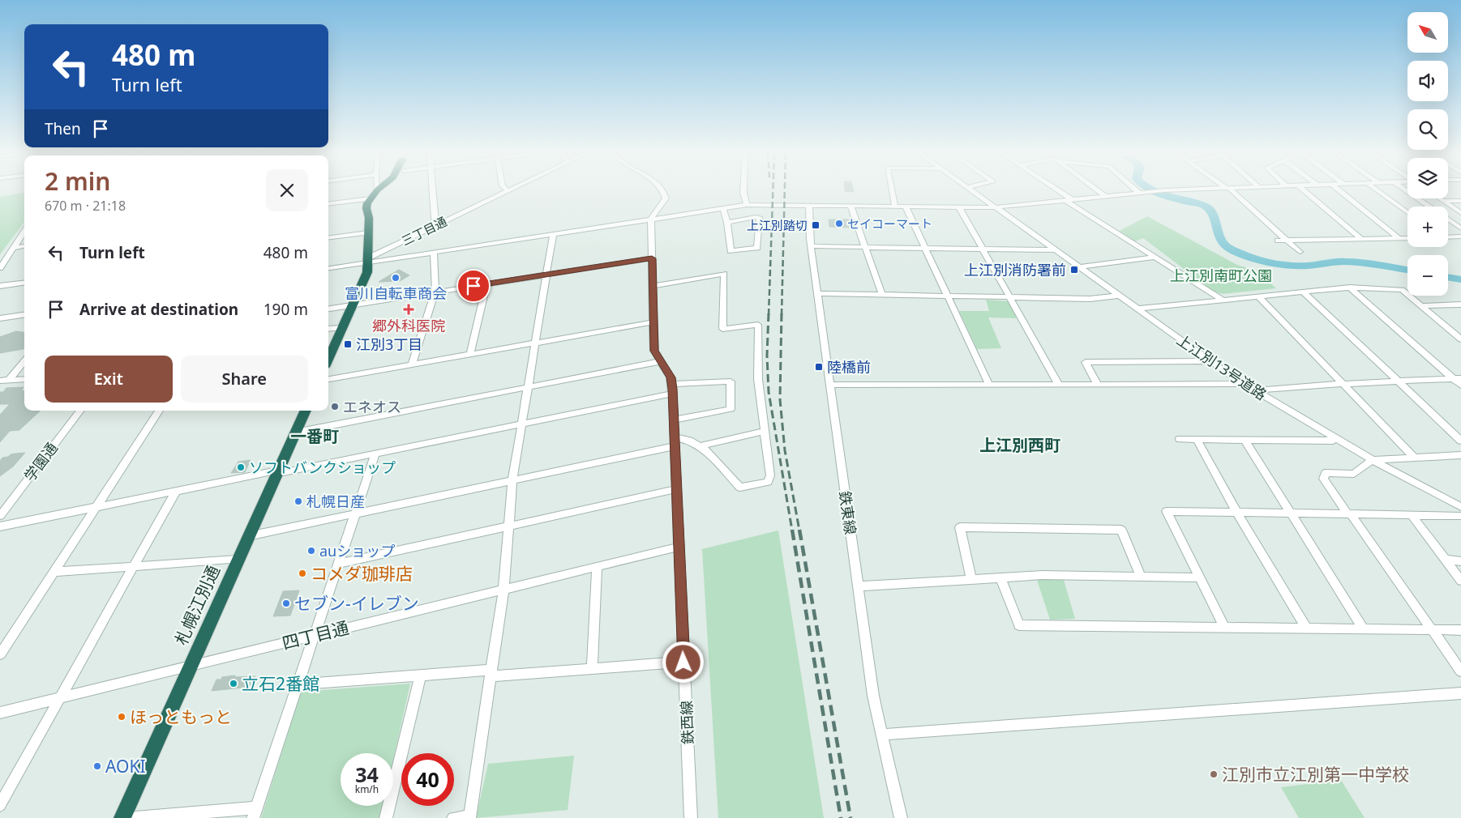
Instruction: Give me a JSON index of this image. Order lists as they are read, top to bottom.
{
  "streets": {
    "highway": ["札幌江別通"],
    "street": [
      "三丁目通",
      "上江別13号道路",
      "学園通",
      "鉄東線",
      "四丁目通",
      "鉄西線"
    ]
  },
  "crossings": [
    ["札幌江別通", "四丁目通"],
    ["四丁目通", "鉄西線"]
  ],
  "districts": ["一番町", "上江別西町"],
  "parks": ["上江別南町公園"],
  "places": {
    "other": [
      "セイコーマート",
      "富川自転車商会",
      "エネオス",
      "ソフトバンクショップ",
      "札幌日産",
      "auショップ",
      "コメダ珈琲店",
      "セブン-イレブン",
      "立石2番館",
      "ほっともっと",
      "AOKI",
      "江別市立江別第一中学校"
    ],
    "transit": [
      "上江別踏切",
      "上江別消防署前",
      "江別3丁目",
      "陸橋前"
    ],
    "health": ["郷外科医院"]
  },
  "north": "top left",
  "page": {
    "map_buttons": ["+", "−"],
    "turn": ["480 m", "Turn left"],
    "then": "Then",
    "heading": ["2 min", "670 m · 21:18"],
    "list": [
      {
        "name": "Turn left",
        "value": "480 m"
      },
      {
        "name": "Arrive at destination",
        "value": "190 m"
      }
    ],
    "buttons": ["Exit", "Share"],
    "speed": "34 km/h",
    "limit": "40"
  }
}
